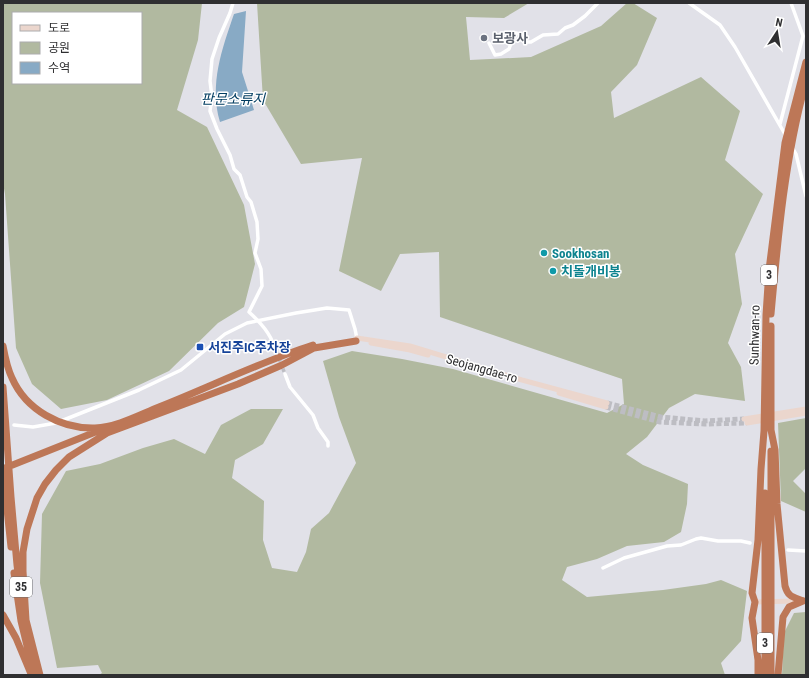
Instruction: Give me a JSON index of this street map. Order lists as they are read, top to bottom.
{
  "streets": {
    "highway": ["3", "Sunhwan-ro", "35"],
    "street": ["Seojangdae-ro"]
  },
  "crossings": [
    ["3", "Sunhwan-ro"]
  ],
  "water": ["판문소류지"],
  "places": {
    "other": ["보광사", "Sookhosan", "치돌개비봉"],
    "transit": ["서진주IC주차장"]
  },
  "legend": ["도로", "공원", "수역"],
  "north": "top"
}
